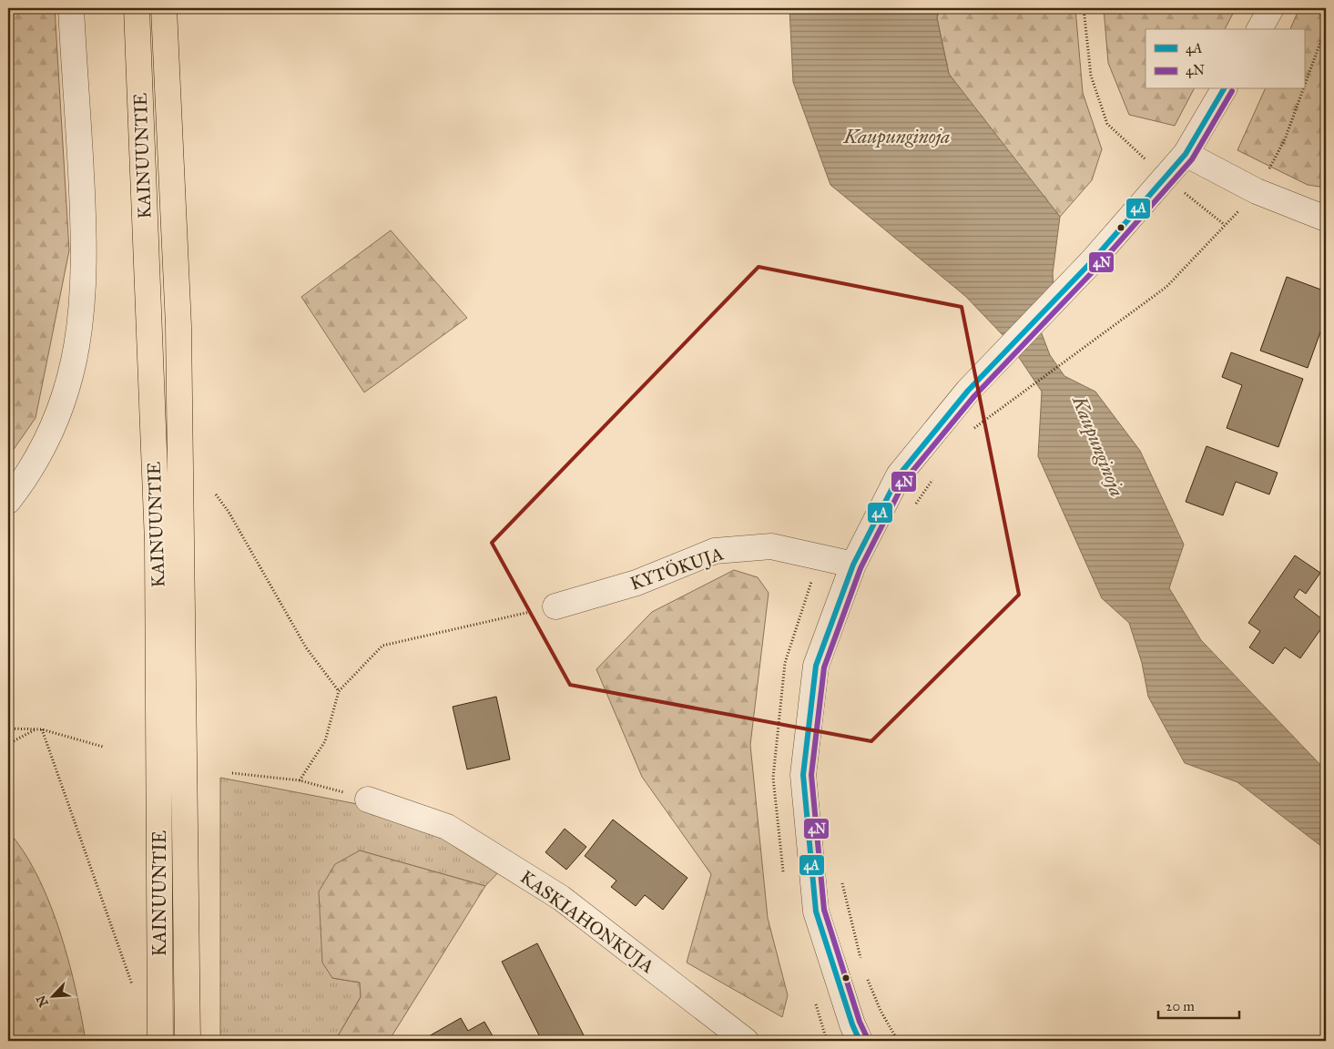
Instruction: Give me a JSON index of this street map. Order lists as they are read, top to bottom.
{
  "streets": {
    "highway": ["KAINUUNTIE"],
    "street": ["KYTÖKUJA", "KASKIAHONKUJA"]
  },
  "water": ["Kaupunginoja"],
  "lines": ["transit line 4A", "transit line 4N"],
  "legend": ["4A", "4N"],
  "scale_bar": "20 m",
  "north": "bottom left"
}
